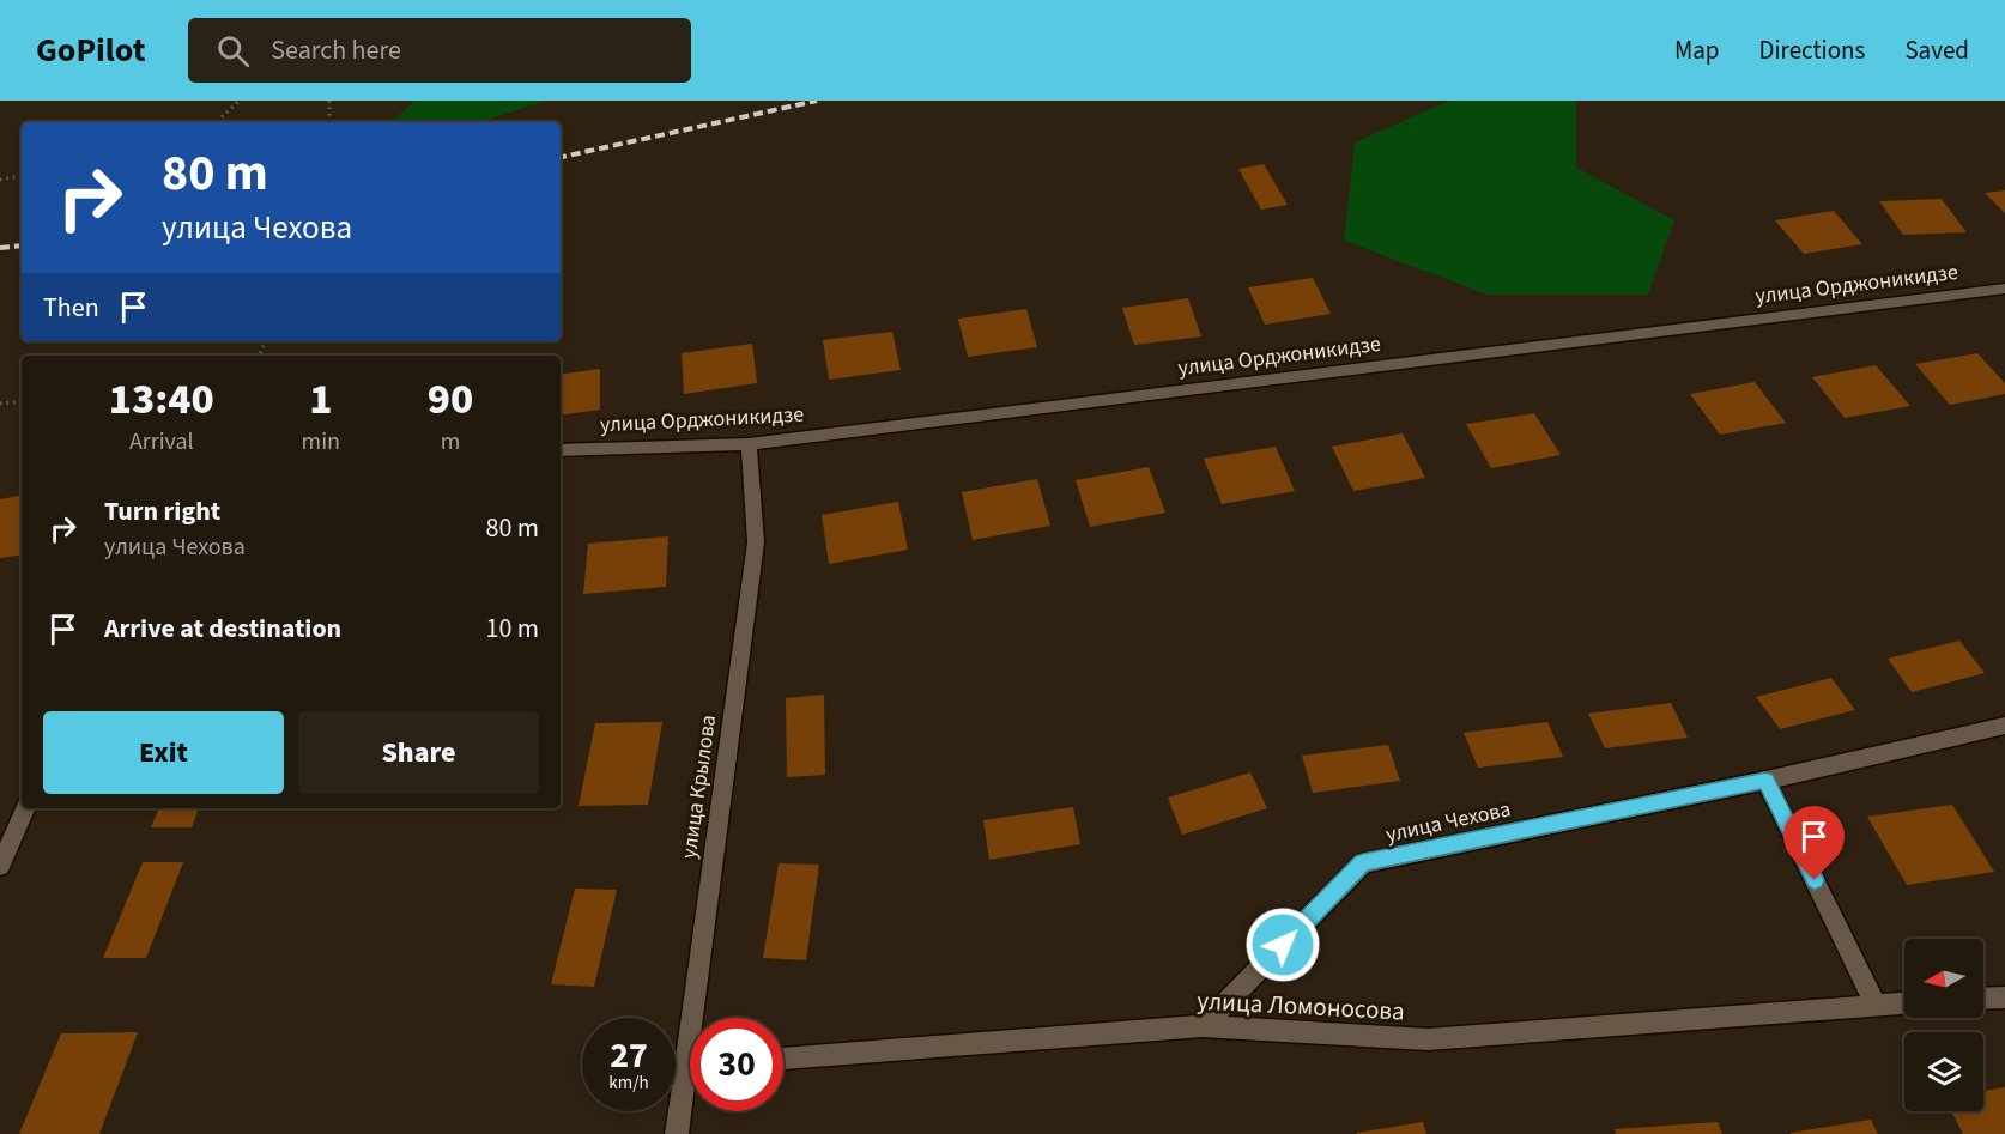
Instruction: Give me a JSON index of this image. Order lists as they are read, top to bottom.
{
  "streets": {
    "street": [
      "улица Орджоникидзе",
      "улица Крылова",
      "улица Чехова",
      "улица Ломоносова"
    ]
  },
  "crossings": [
    ["улица Орджоникидзе", "улица Крылова"],
    ["улица Чехова", "улица Ломоносова"]
  ],
  "north": "left",
  "page": {
    "header": "GoPilot",
    "search": "Search here",
    "nav": ["Map", "Directions", "Saved"],
    "turn": ["80 m", "улица Чехова"],
    "then": "Then",
    "eta": [
      "13:40",
      "Arrival",
      "1",
      "min",
      "90",
      "m"
    ],
    "list": [
      {
        "name": "Turn right",
        "note": "улица Чехова",
        "value": "80 m"
      },
      {
        "name": "Arrive at destination",
        "value": "10 m"
      }
    ],
    "buttons": ["Exit", "Share"],
    "speed": "27 km/h",
    "limit": "30"
  }
}
